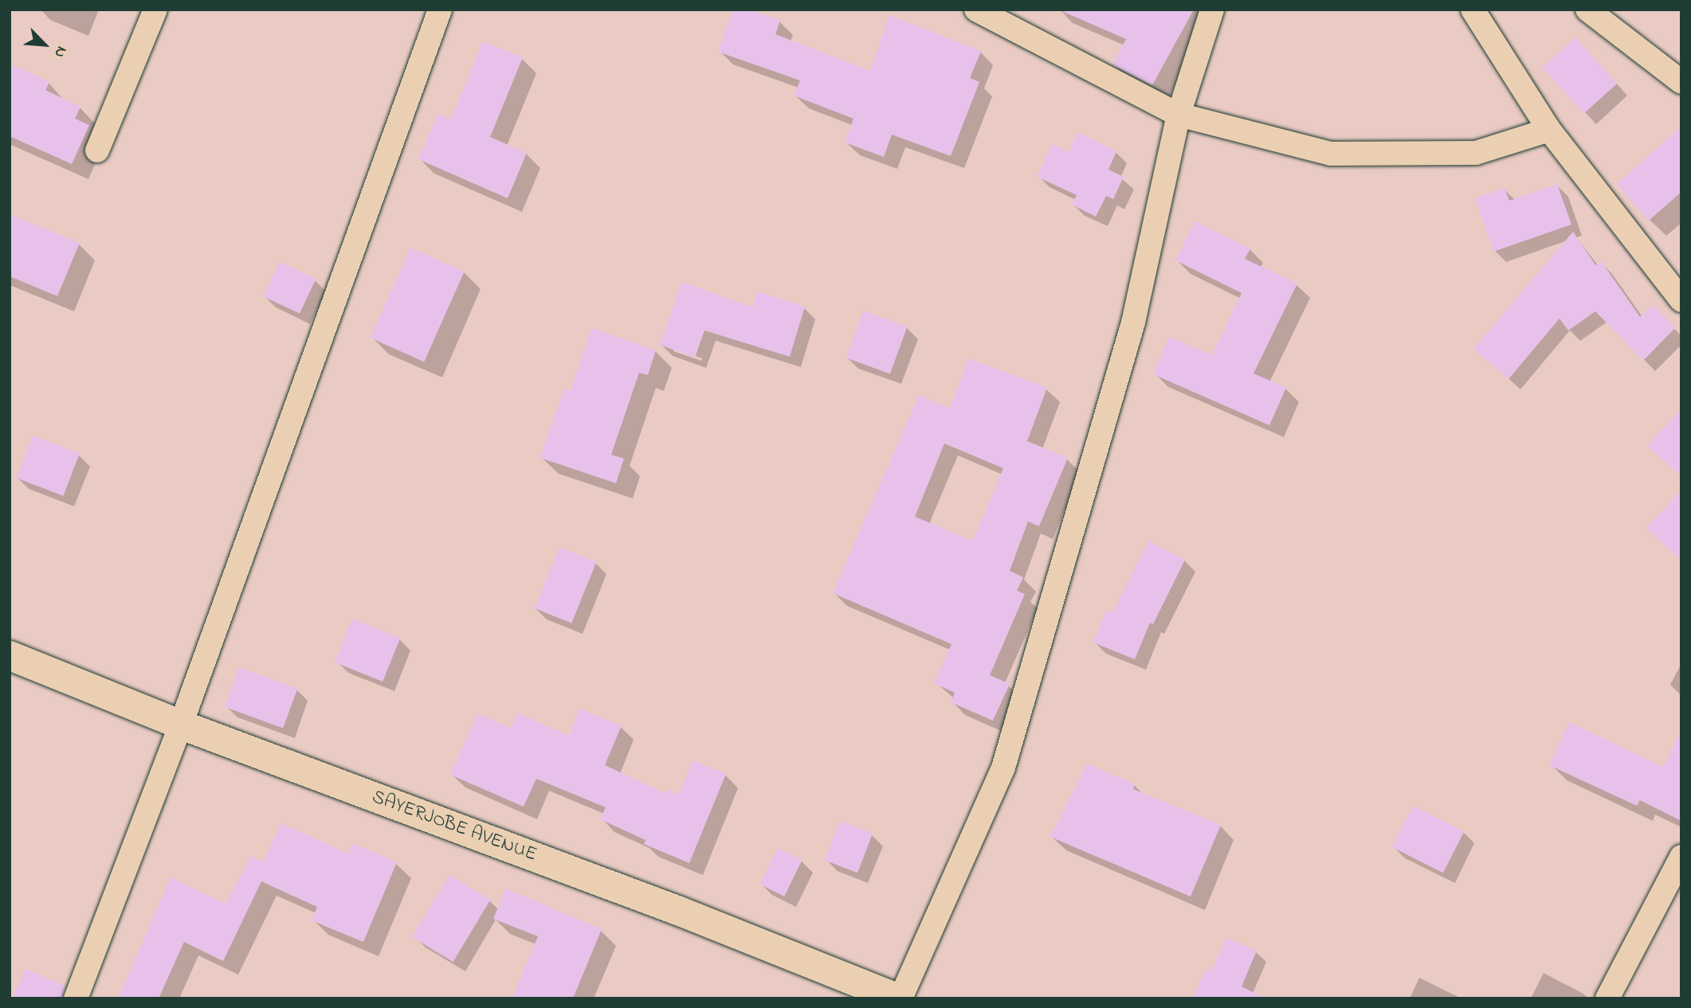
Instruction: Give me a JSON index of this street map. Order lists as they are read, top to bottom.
{
  "streets": {
    "street": ["SAYERJOBE AVENUE"]
  },
  "north": "bottom right"
}
